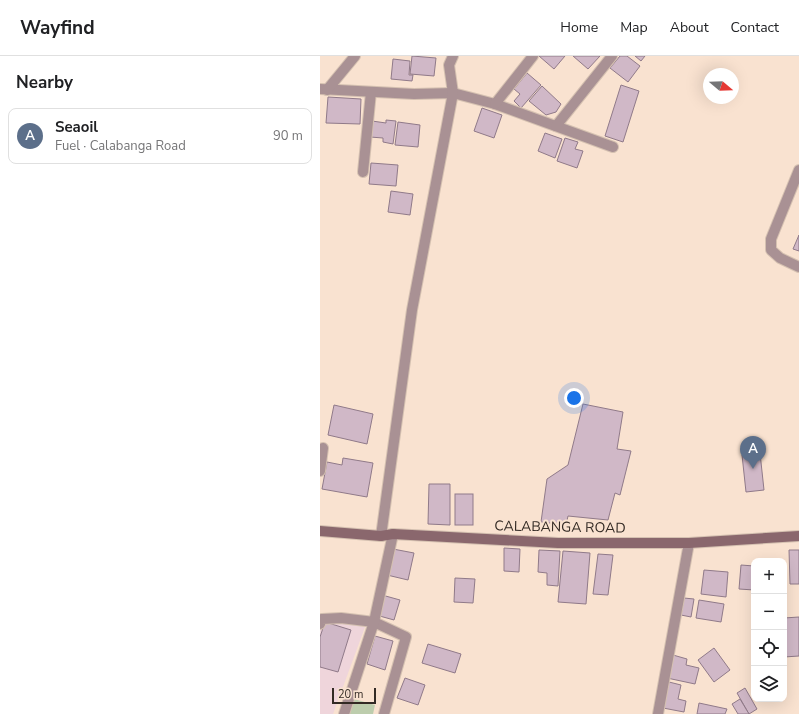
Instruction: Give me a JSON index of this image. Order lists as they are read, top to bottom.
{
  "streets": {
    "main road": ["CALABANGA ROAD"]
  },
  "scale_bar": "20 m",
  "north": "right",
  "page": {
    "header": "Wayfind",
    "nav": [
      "Home",
      "Map",
      "About",
      "Contact"
    ],
    "heading": "Nearby",
    "list": [
      {
        "mark": "A",
        "name": "Seaoil",
        "note": "Fuel · Calabanga Road",
        "value": "90 m"
      }
    ],
    "pins": "A",
    "map_buttons": ["+", "−"],
    "scale": "20 m"
  }
}
